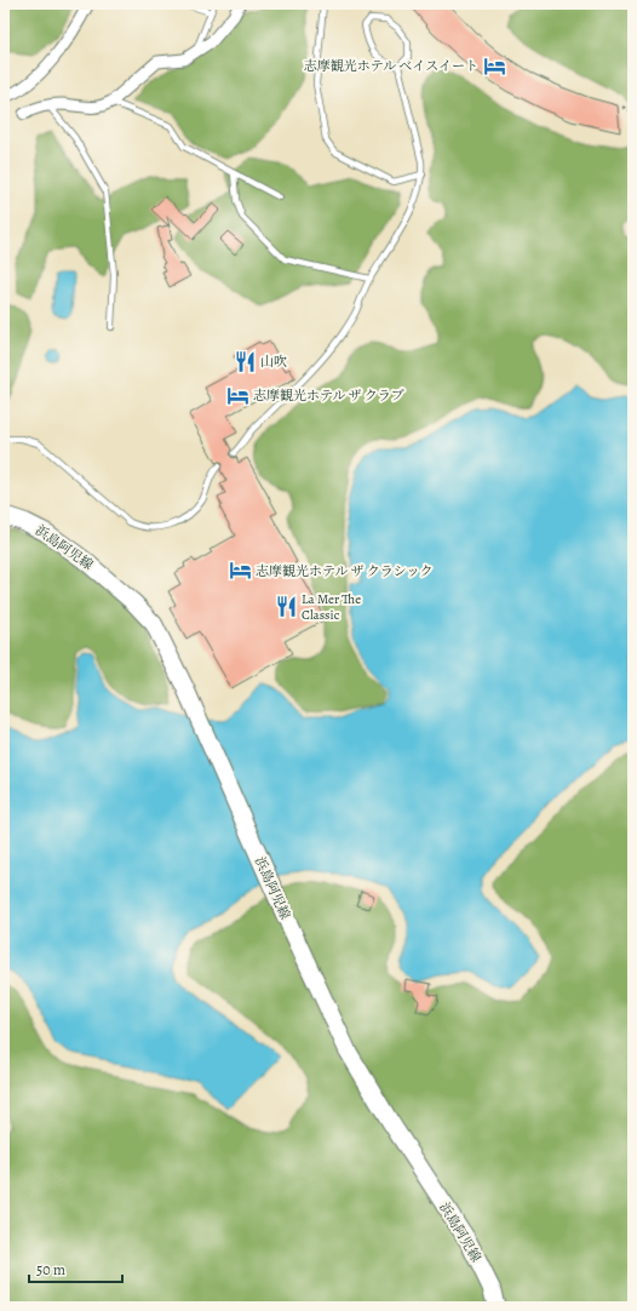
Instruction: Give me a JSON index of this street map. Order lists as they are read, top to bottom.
{
  "streets": {
    "main road": ["浜島阿児線"]
  },
  "places": {
    "hotel": ["志摩観光ホテル ベイスイート", "志摩観光ホテル ザ クラブ", "志摩観光ホテル ザ クラシック"],
    "restaurant": ["山吹", "La Mer The Classic"]
  },
  "scale_bar": "50 m"
}
